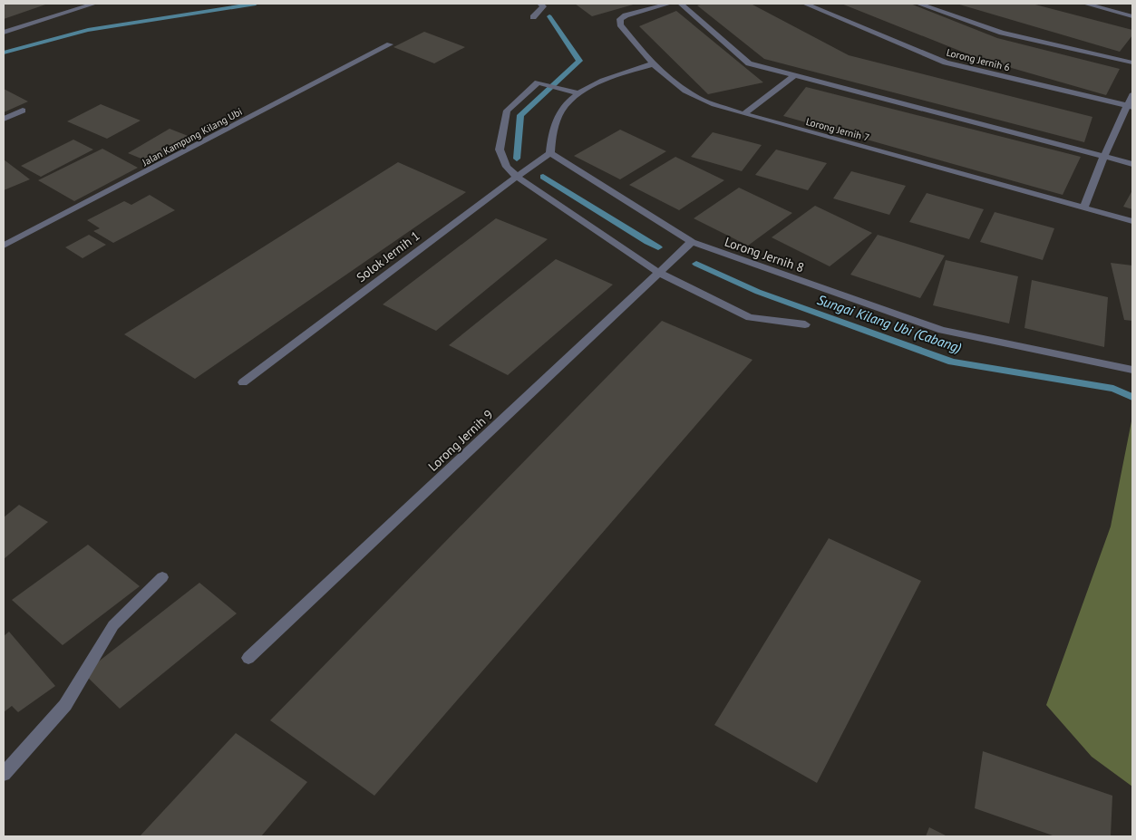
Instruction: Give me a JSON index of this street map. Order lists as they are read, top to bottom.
{
  "streets": {
    "street": [
      "Lorong Jernih 6",
      "Lorong Jernih 7",
      "Jalan Kampung Kilang Ubi",
      "Lorong Jernih 8",
      "Solok Jernih 1",
      "Lorong Jernih 9"
    ]
  },
  "crossings": [
    ["Lorong Jernih 8", "Solok Jernih 1"],
    ["Lorong Jernih 8", "Lorong Jernih 9"]
  ],
  "water": ["Sungai Kilang Ubi (Cabang)"]
}
